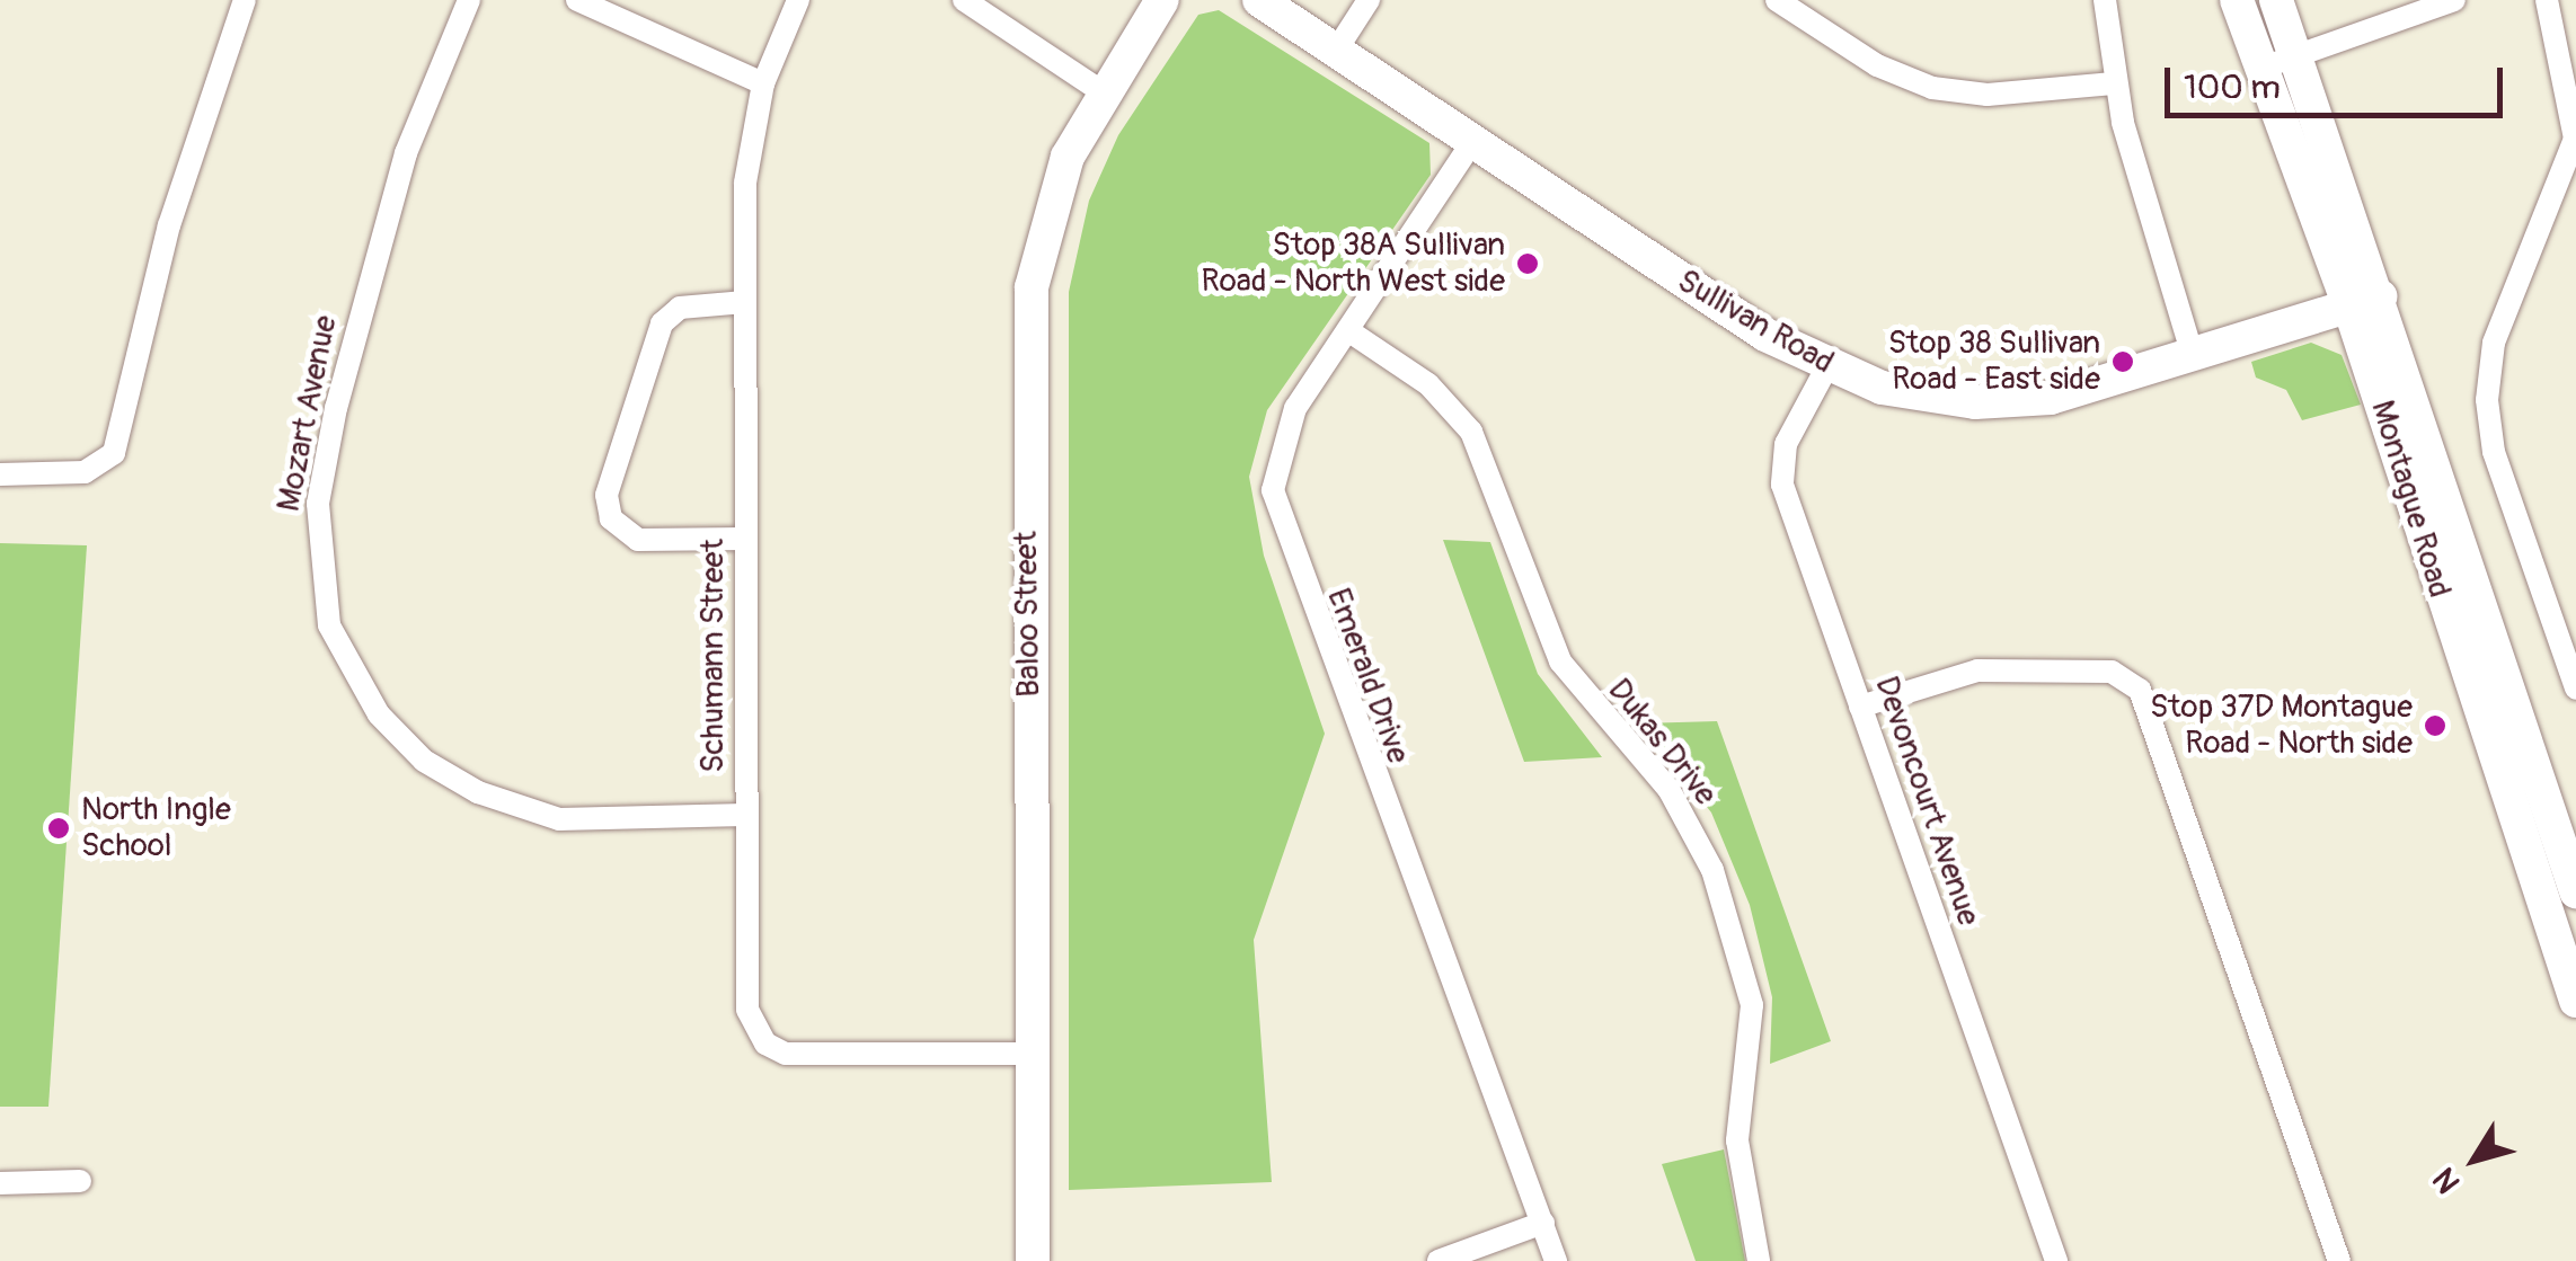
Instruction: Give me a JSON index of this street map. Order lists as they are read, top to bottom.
{
  "streets": {
    "street": [
      "Sullivan Road",
      "Mozart Avenue",
      "Montague Road",
      "Baloo Street",
      "Schumann Street",
      "Emerald Drive",
      "Dukas Drive",
      "Devoncourt Avenue"
    ]
  },
  "crossings": [
    ["Sullivan Road", "Montague Road"],
    ["Sullivan Road", "Emerald Drive"],
    ["Sullivan Road", "Devoncourt Avenue"],
    ["Mozart Avenue", "Schumann Street"],
    ["Baloo Street", "Schumann Street"],
    ["Emerald Drive", "Dukas Drive"]
  ],
  "places": [
    "Stop 38A Sullivan Road - North West side",
    "Stop 38 Sullivan Road - East side",
    "Stop 37D Montague Road - North side",
    "North Ingle School"
  ],
  "scale_bar": "100 m",
  "north": "bottom left"
}
